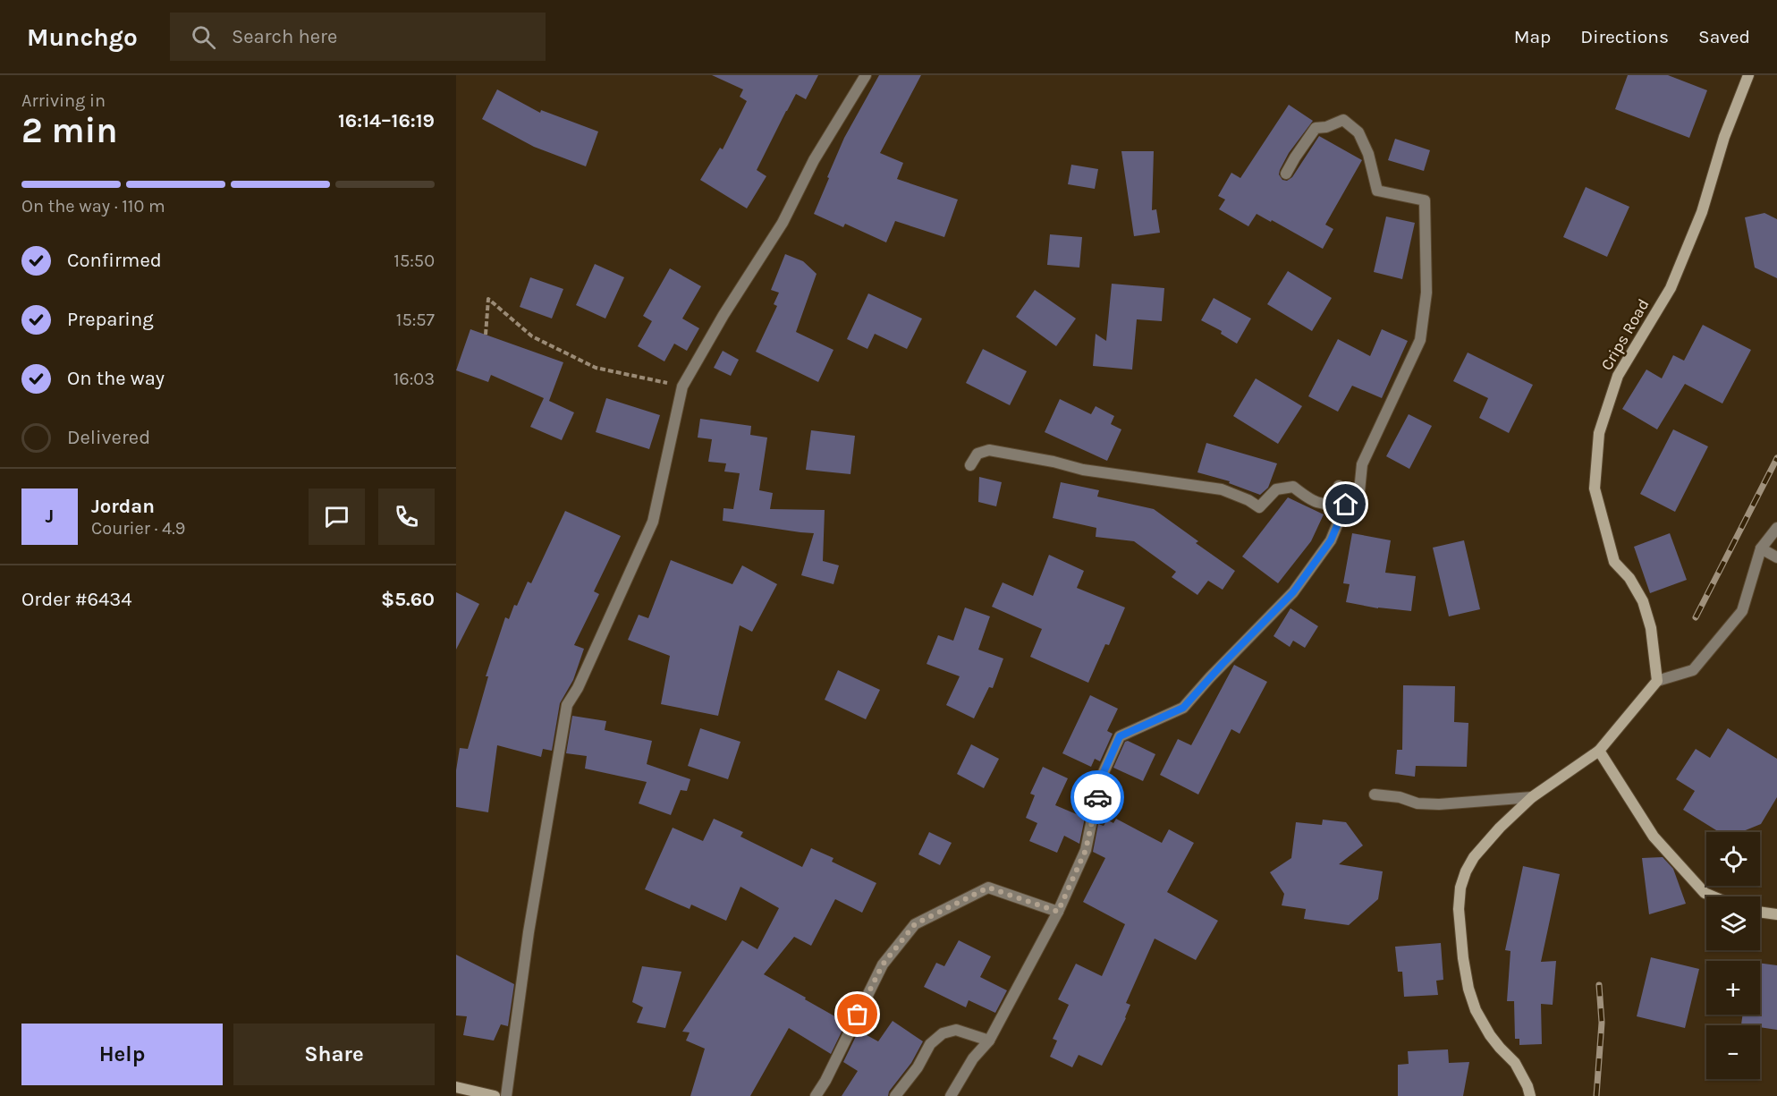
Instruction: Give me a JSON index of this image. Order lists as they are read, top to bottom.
{
  "streets": {
    "street": ["Crips Road"]
  },
  "page": {
    "header": "Munchgo",
    "search": "Search here",
    "nav": ["Map", "Directions", "Saved"],
    "heading": ["2 min", "Arriving in", "16:14–16:19"],
    "panel": [
      "Jordan",
      "Courier · 4.9",
      "Order #6434",
      "$5.60"
    ],
    "bar": "On the way · 110 m",
    "list": [
      ["Confirmed", "15:50"],
      ["Preparing", "15:57"],
      ["On the way", "16:03"],
      "Delivered"
    ],
    "round": "J",
    "map_buttons": ["+", "−"],
    "buttons": ["Help", "Share"]
  }
}
